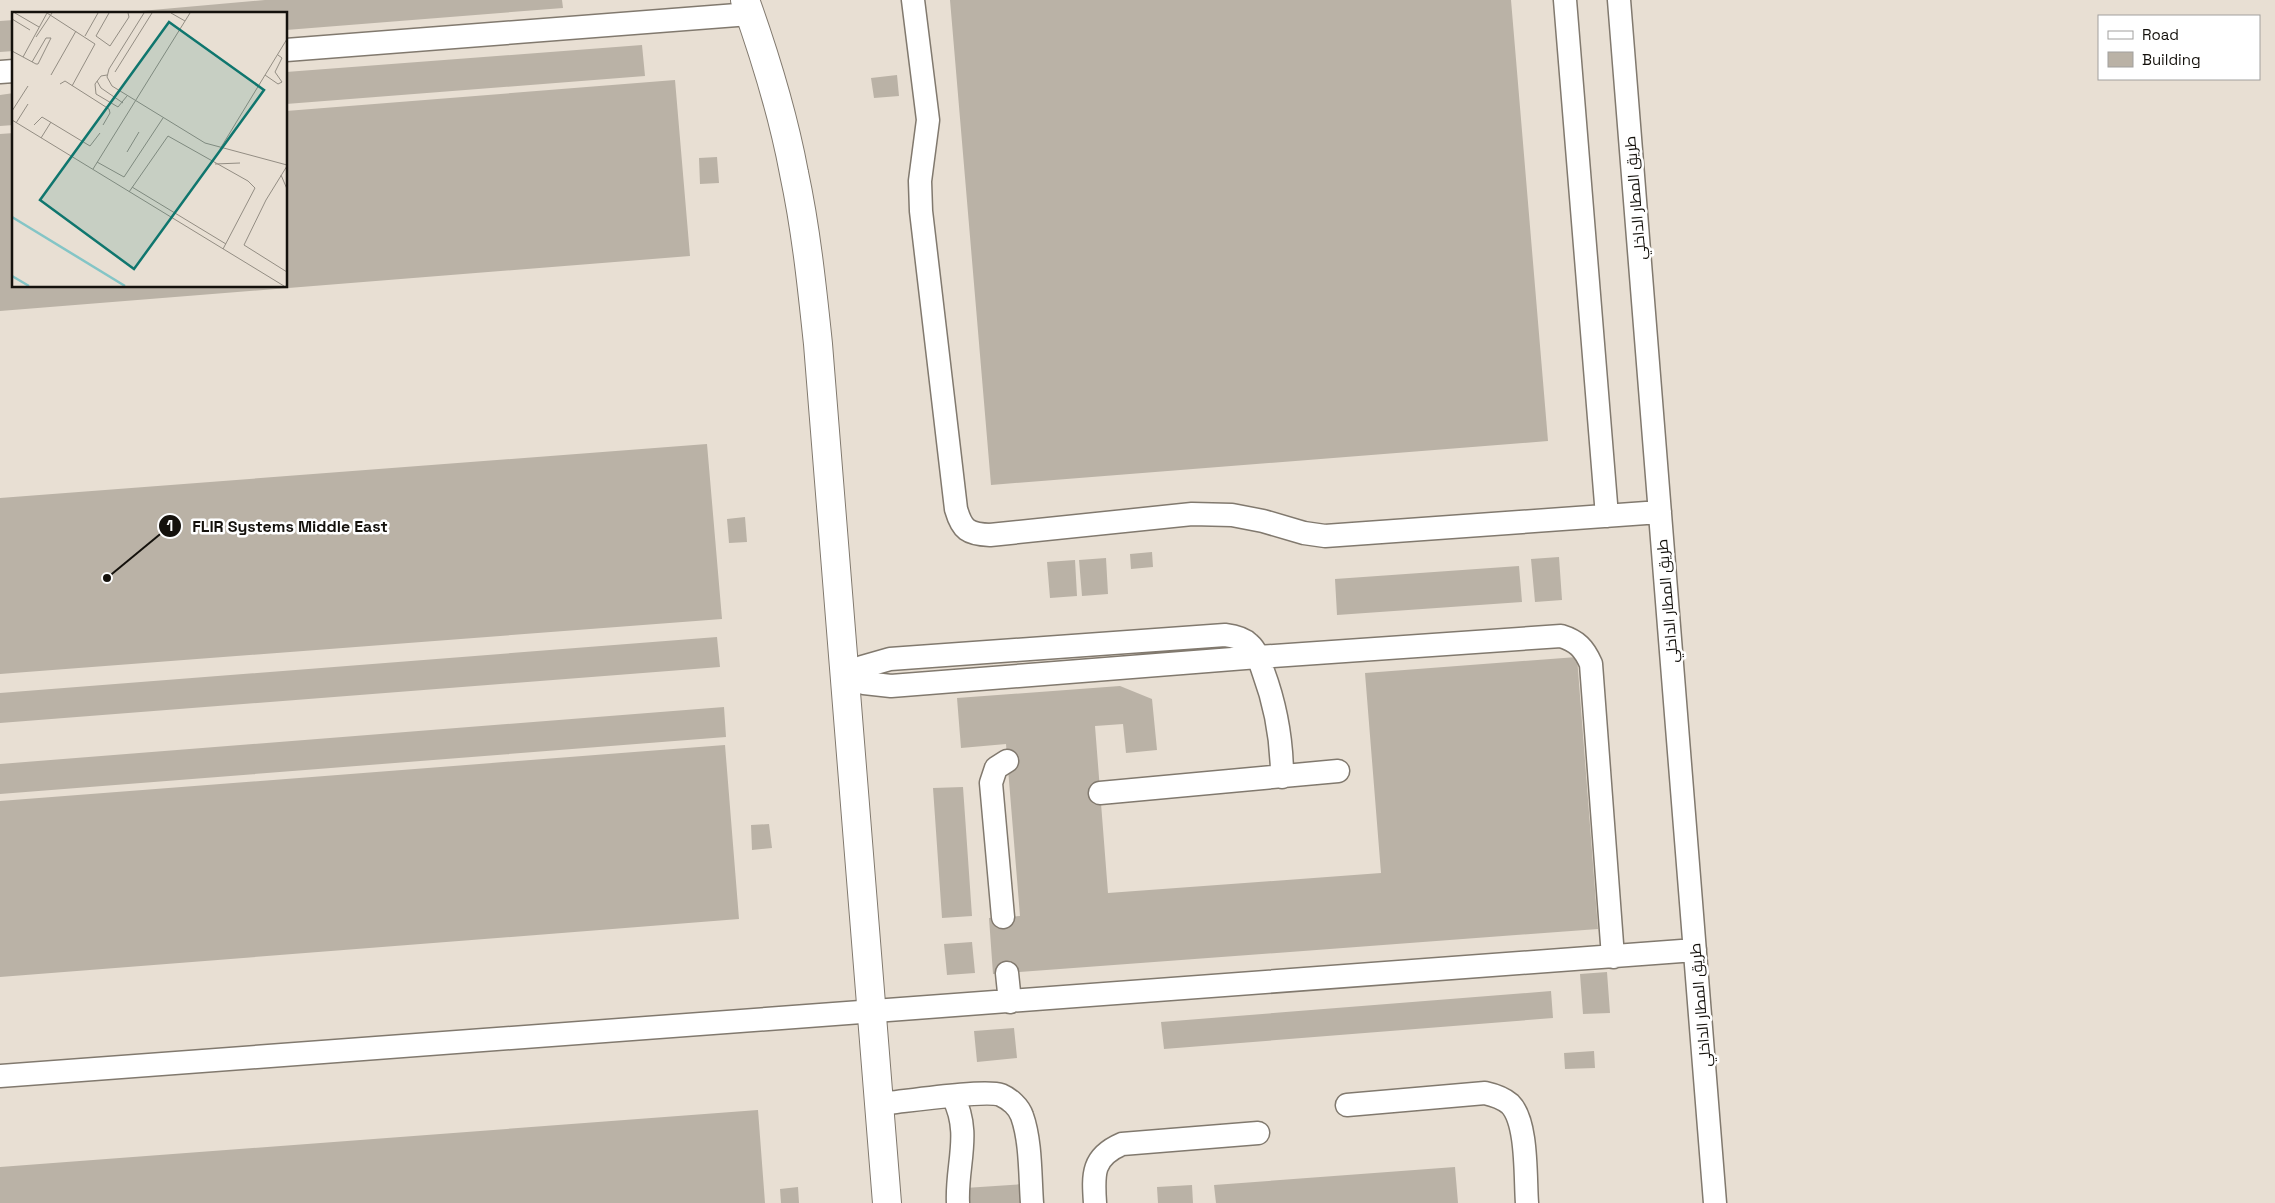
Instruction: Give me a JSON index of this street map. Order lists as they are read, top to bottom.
{
  "streets": {
    "lane": ["طريق المطار الداخلي"]
  },
  "places": ["FLIR Systems Middle East"],
  "legend": ["Road", "Building"]
}
